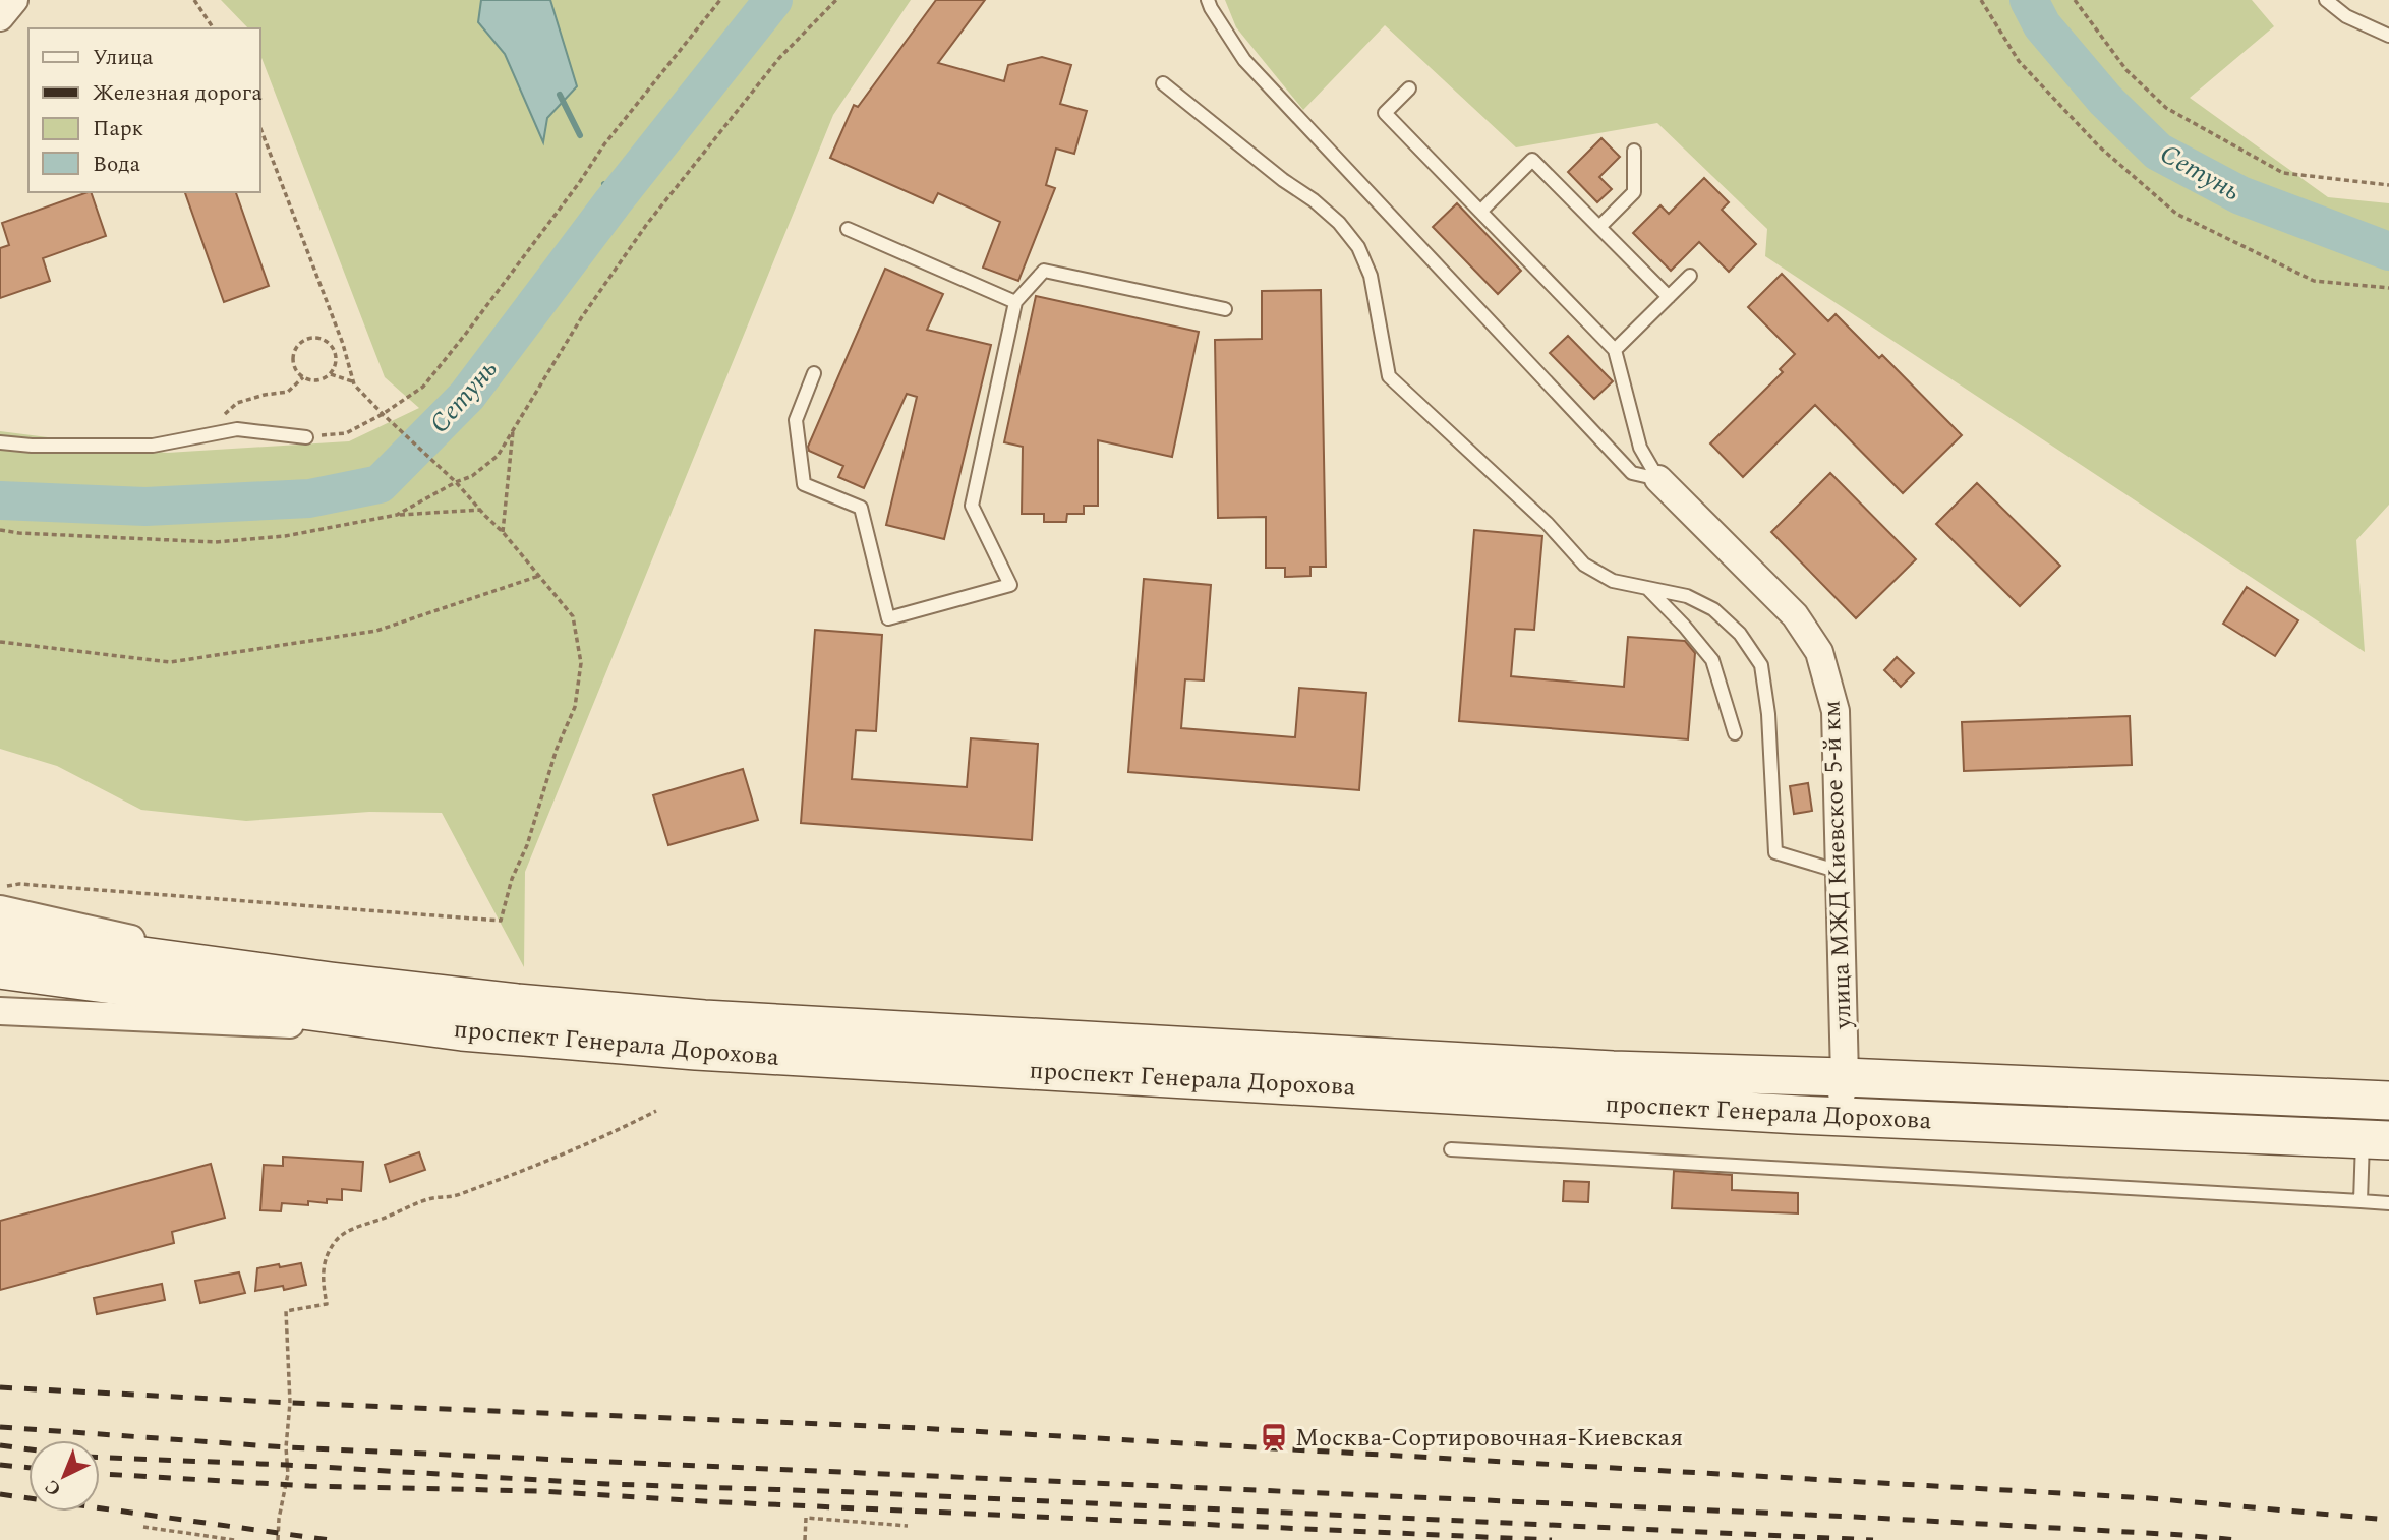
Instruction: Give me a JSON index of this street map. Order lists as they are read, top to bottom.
{
  "streets": {
    "main road": ["проспект Генерала Дорохова"],
    "street": ["улица МЖД Киевское 5-й км"]
  },
  "crossings": [
    ["улица МЖД Киевское 5-й км", "проспект Генерала Дорохова"]
  ],
  "water": ["Сетунь"],
  "places": {
    "station": ["Москва-Сортировочная-Киевская"]
  },
  "legend": [
    "Улица",
    "Железная дорога",
    "Парк",
    "Вода"
  ],
  "north": "bottom left"
}
